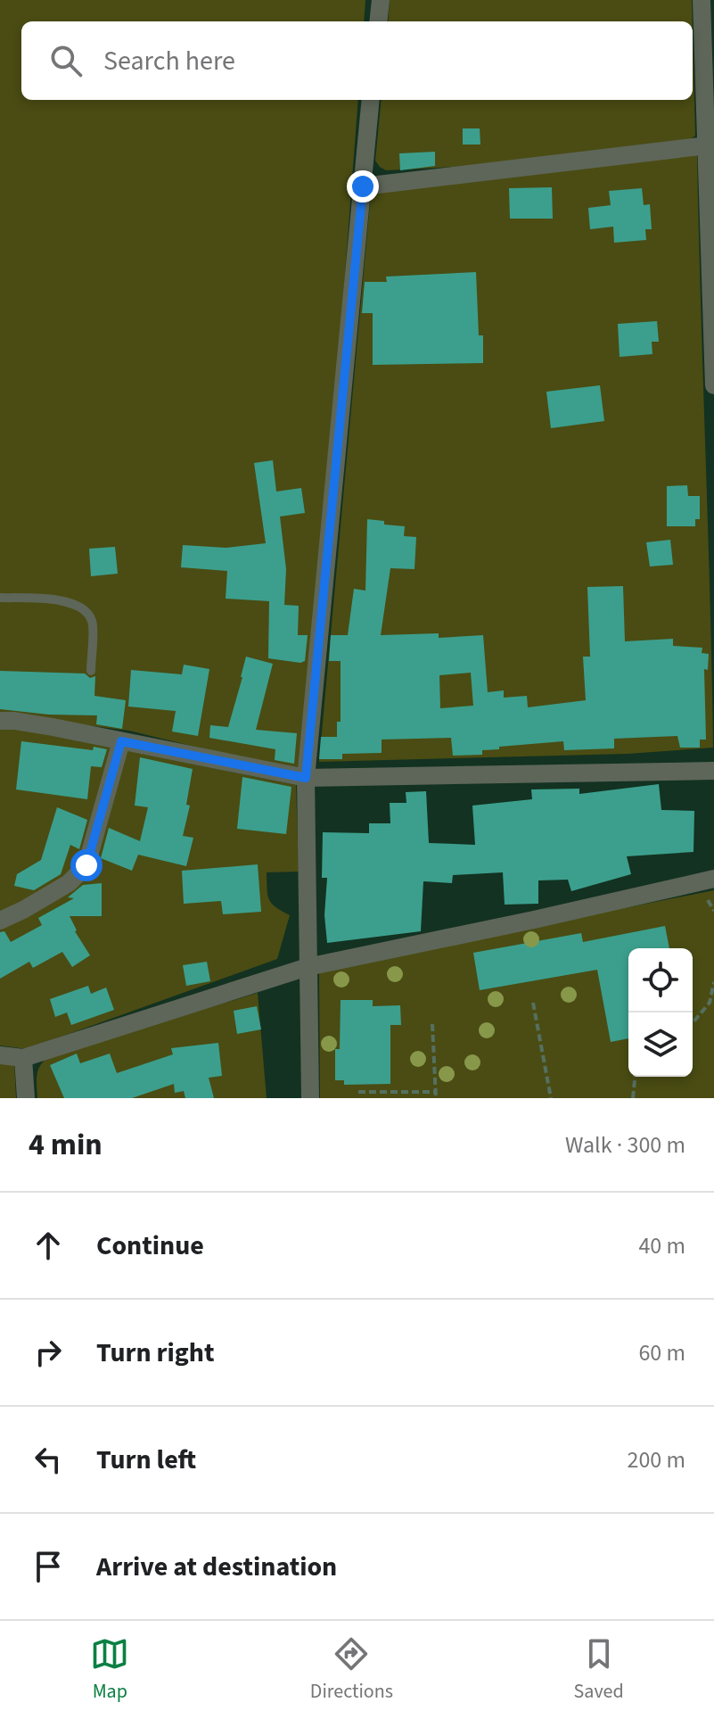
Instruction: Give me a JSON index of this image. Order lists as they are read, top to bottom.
{
  "page": {
    "search": "Search here",
    "heading": ["4 min", "Walk · 300 m"],
    "list": [
      ["Continue", "40 m"],
      ["Turn right", "60 m"],
      ["Turn left", "200 m"],
      "Arrive at destination"
    ],
    "nav": ["Map", "Directions", "Saved"]
  }
}
